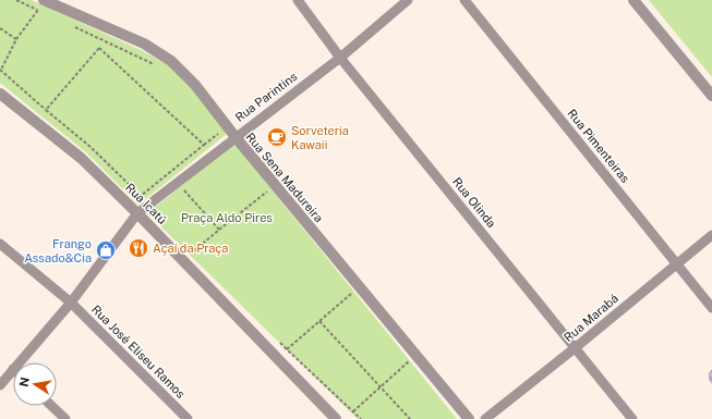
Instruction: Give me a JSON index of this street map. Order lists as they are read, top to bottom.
{
  "streets": {
    "street": [
      "Rua Parintins",
      "Rua Pimenteiras",
      "Rua Sena Madureira",
      "Rua Olinda",
      "Rua Icatú",
      "Rua Marabá",
      "Rua José Eliseu Ramos"
    ]
  },
  "crossings": [
    ["Rua Parintins", "Rua Sena Madureira"],
    ["Rua Parintins", "Rua Olinda"],
    ["Rua Parintins", "Rua Icatú"],
    ["Rua Parintins", "Rua José Eliseu Ramos"],
    ["Rua Pimenteiras", "Rua Marabá"],
    ["Rua Olinda", "Rua Marabá"]
  ],
  "parks": ["Praça Aldo Pires"],
  "places": {
    "cafe": ["Sorveteria Kawaii"],
    "restaurant": ["Açaí da Praça"],
    "shop": ["Frango Assado&Cia"]
  },
  "north": "left"
}
